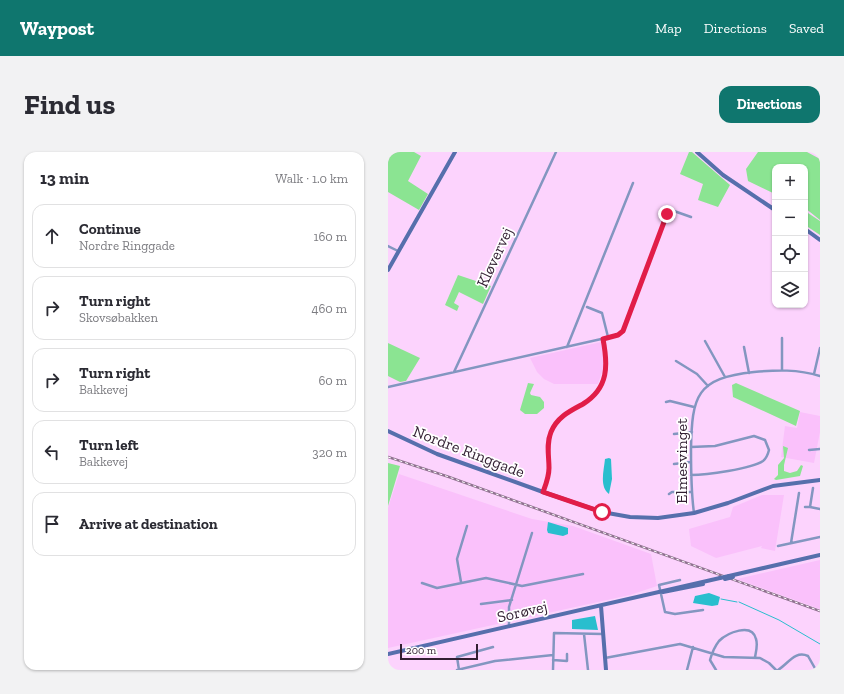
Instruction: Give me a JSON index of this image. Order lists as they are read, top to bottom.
{
  "streets": {
    "street": [
      "Kløvervej",
      "Nordre Ringgade",
      "Elmesvinget",
      "Sorøvej"
    ]
  },
  "crossings": [
    ["Nordre Ringgade", "Elmesvinget"]
  ],
  "scale_bar": "200 m",
  "page": {
    "header": "Waypost",
    "nav": ["Map", "Directions", "Saved"],
    "buttons": "Directions",
    "title": "Find us",
    "heading": ["13 min", "Walk · 1.0 km"],
    "map_buttons": ["+", "−"],
    "list": [
      ["Continue", "Nordre Ringgade", "160 m"],
      ["Turn right", "Skovsøbakken", "460 m"],
      ["Turn right", "Bakkevej", "60 m"],
      ["Turn left", "Bakkevej", "320 m"],
      "Arrive at destination"
    ],
    "scale": "200 m"
  }
}
